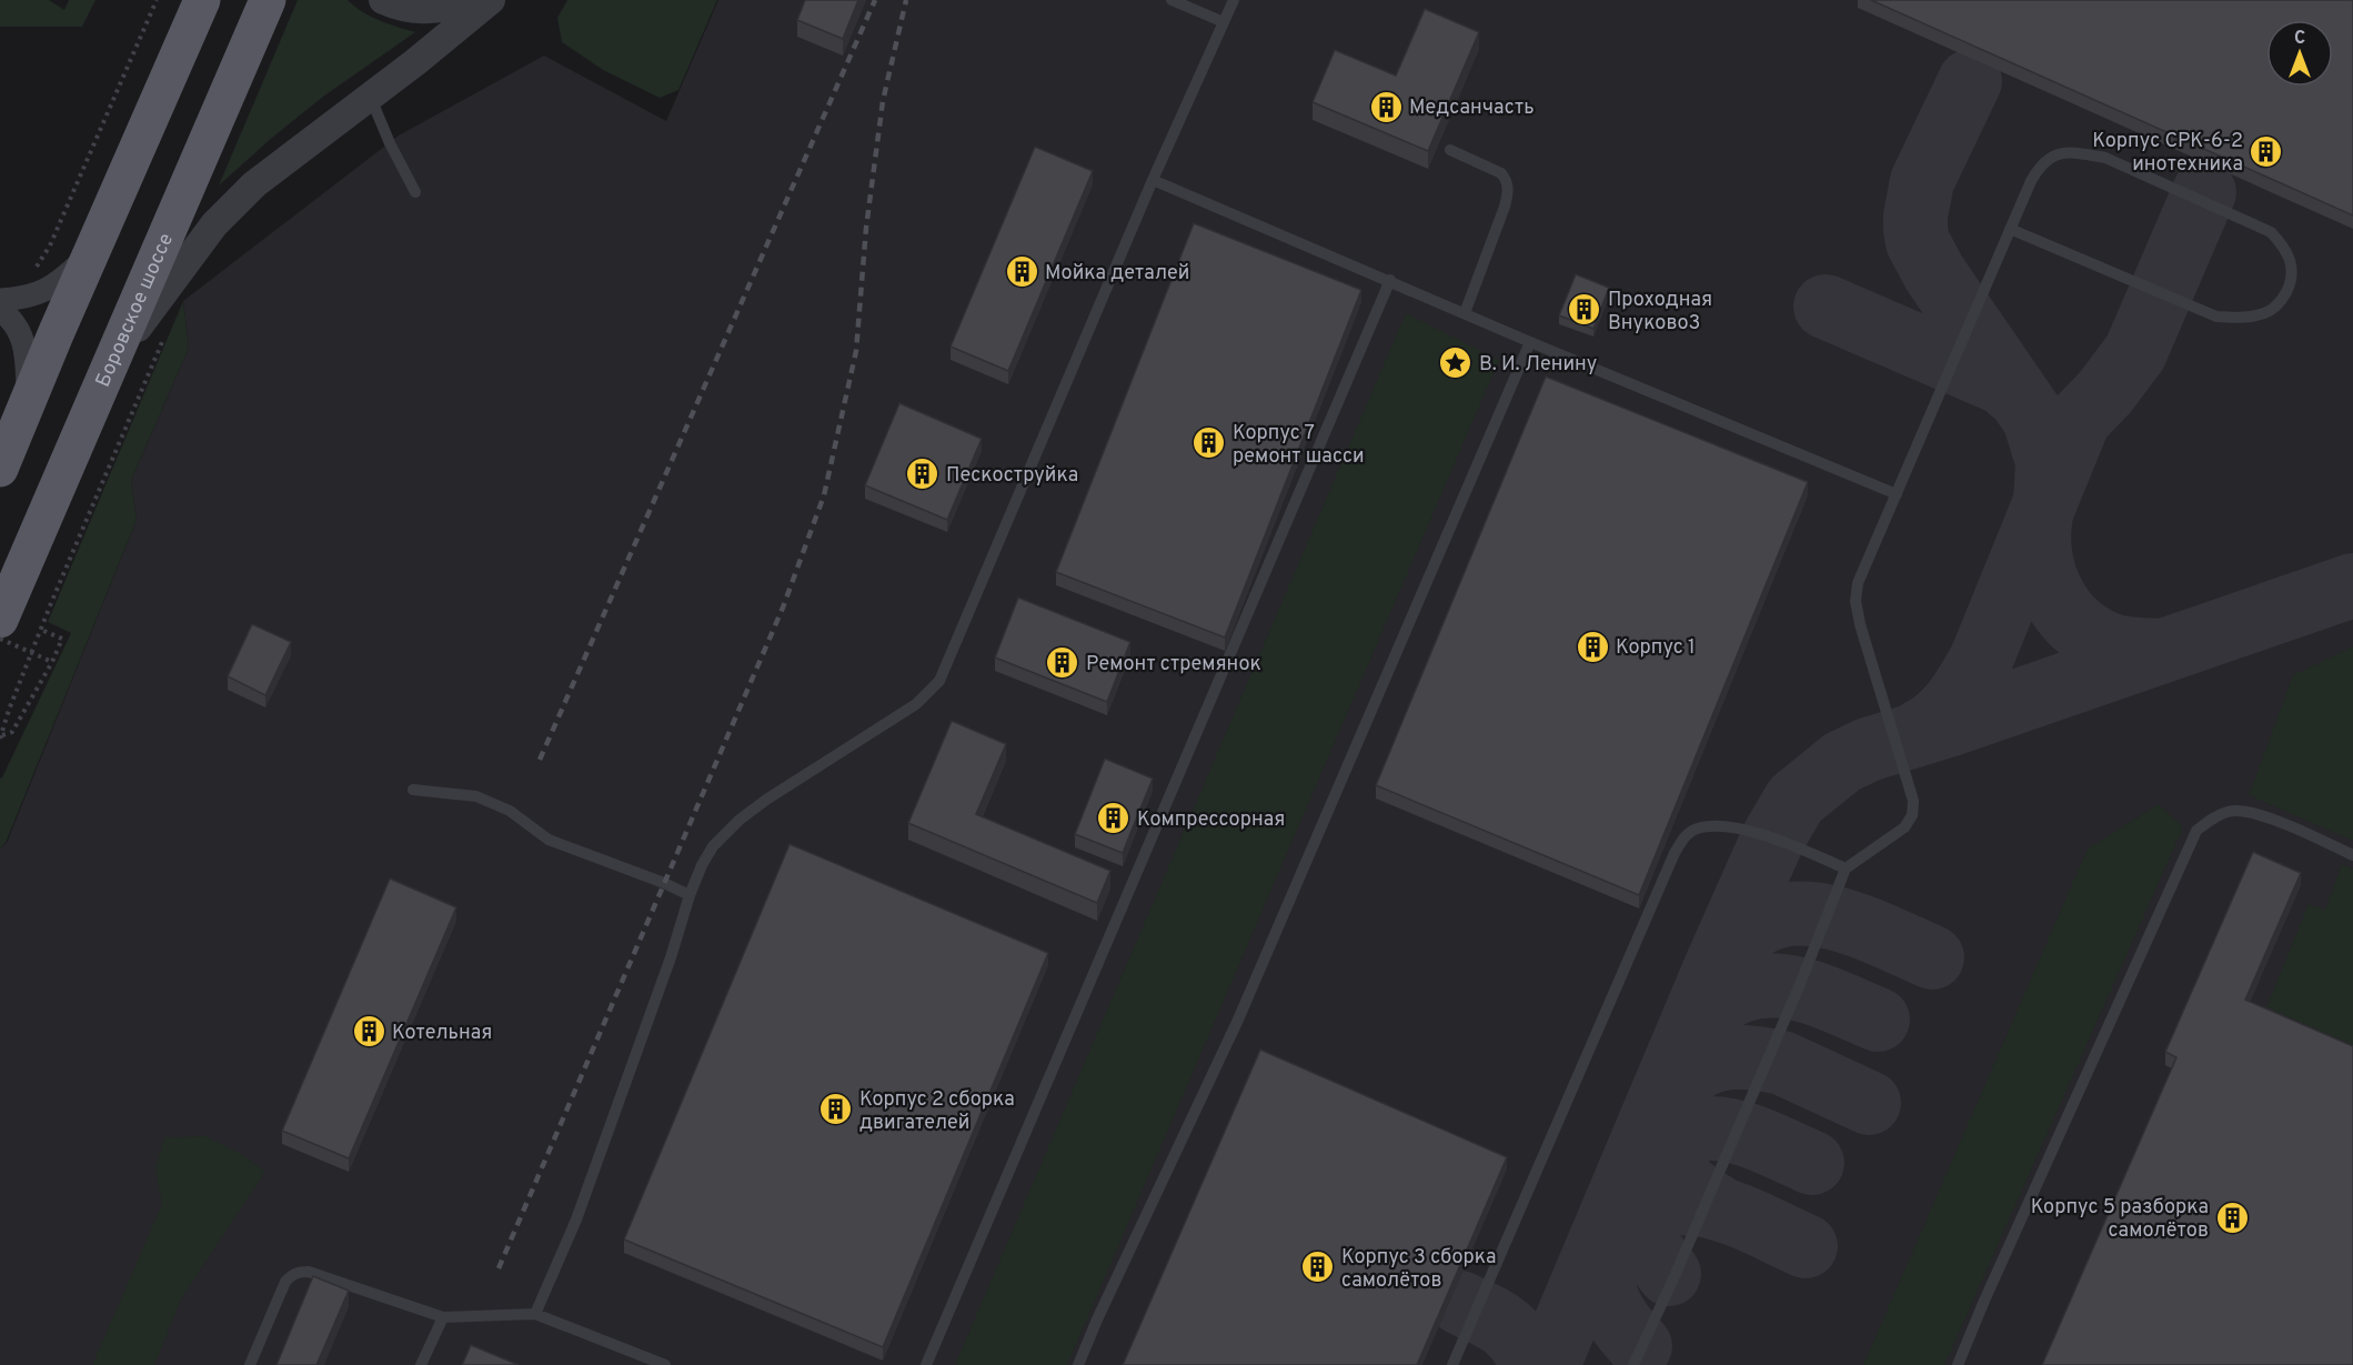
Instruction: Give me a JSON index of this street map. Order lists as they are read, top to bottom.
{
  "streets": {
    "main road": ["Боровское шоссе"]
  },
  "places": {
    "building": [
      "Медсанчасть",
      "Корпус СРК-6-2 инотехника",
      "Мойка деталей",
      "Проходная Внуково3",
      "Корпус 7 ремонт шасси",
      "Пескоструйка",
      "Корпус 1",
      "Ремонт стремянок",
      "Компрессорная",
      "Котельная",
      "Корпус 2 сборка двигателей",
      "Корпус 5 разборка самолётов",
      "Корпус 3 сборка самолётов"
    ],
    "place": ["В. И. Ленину"]
  },
  "north": "top"
}
